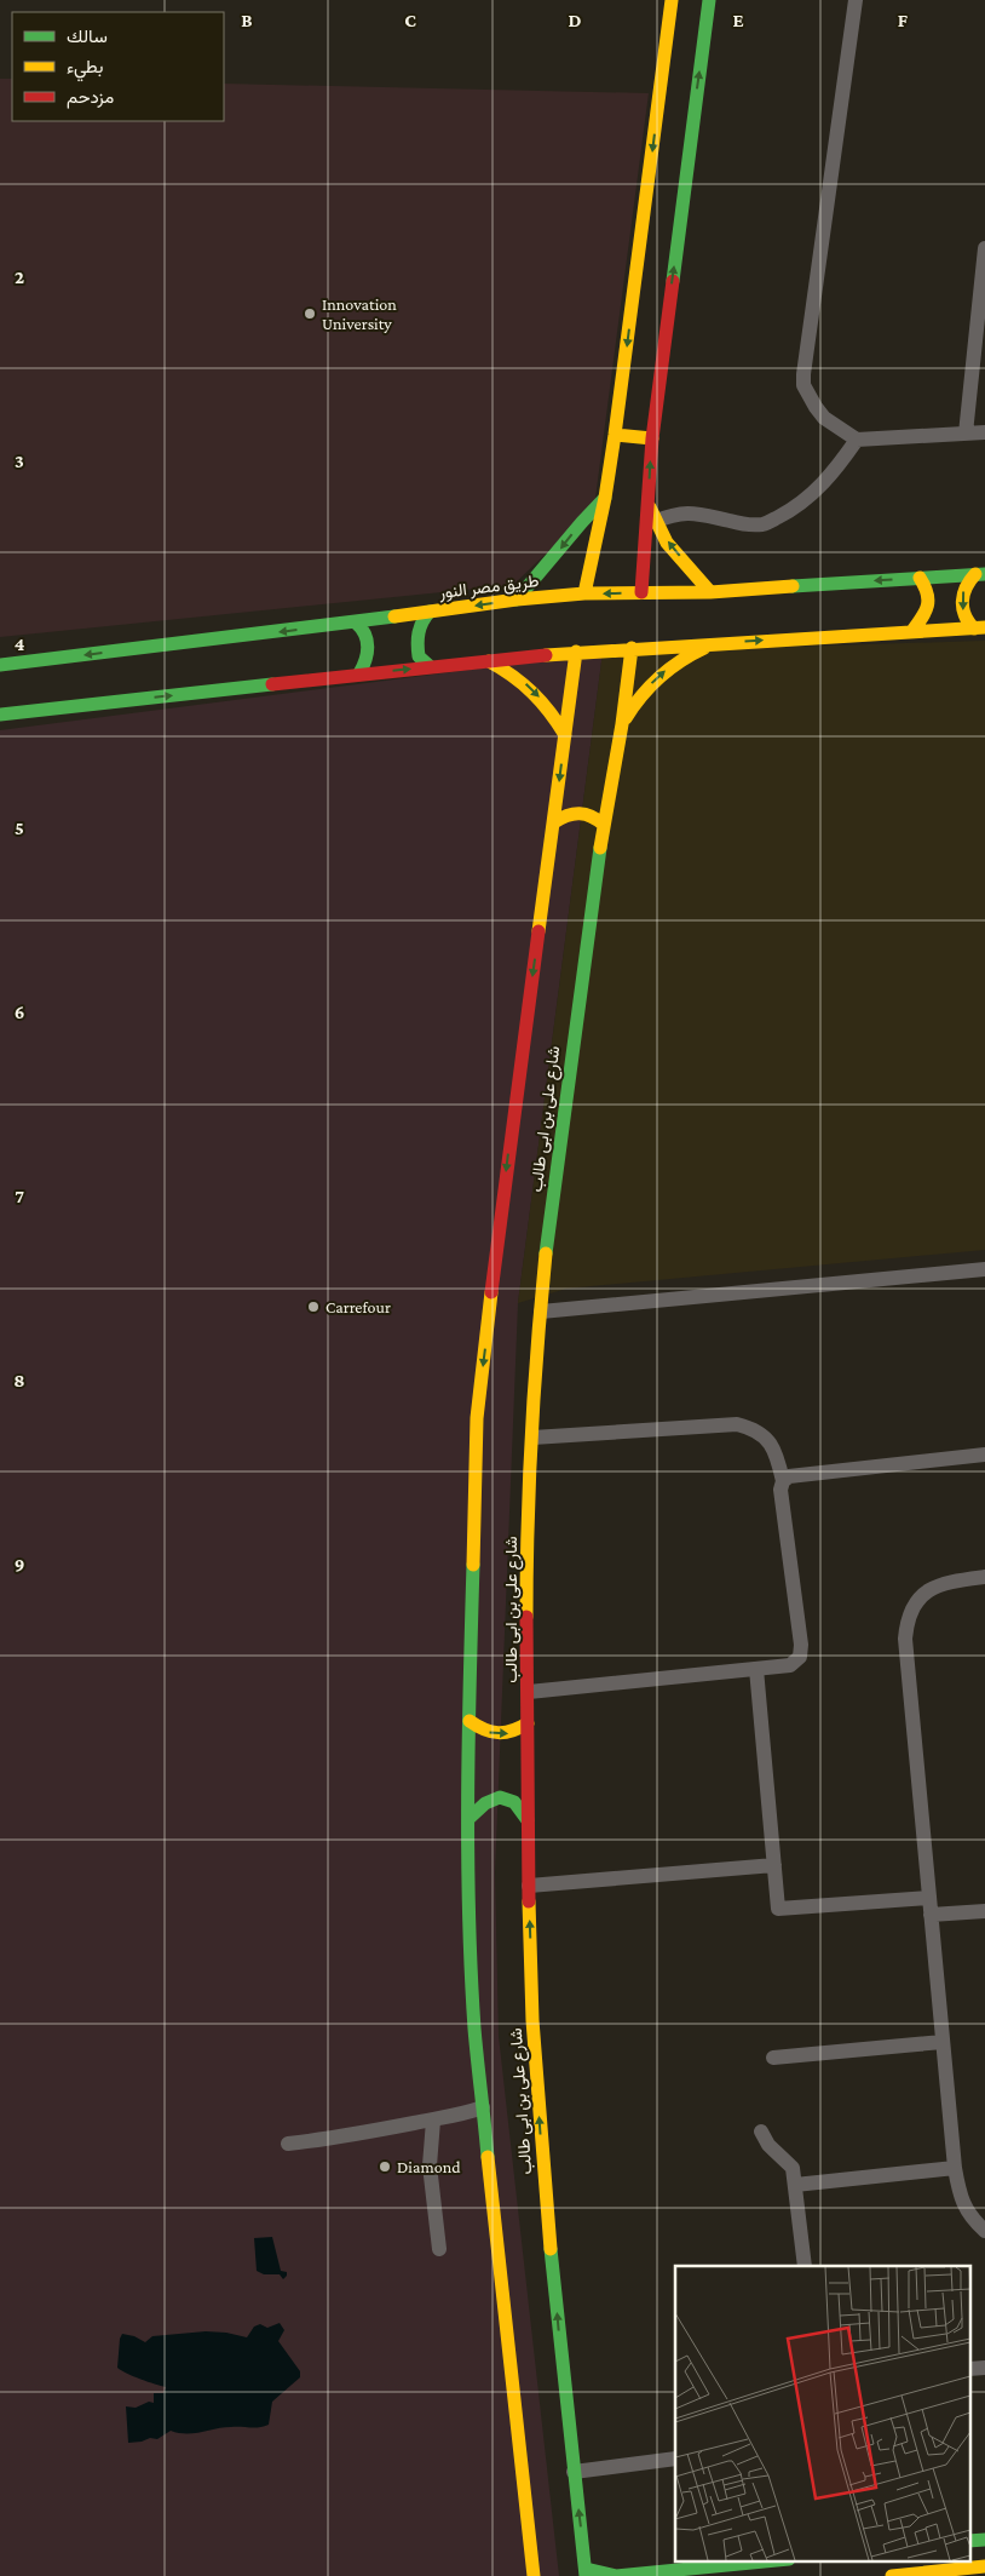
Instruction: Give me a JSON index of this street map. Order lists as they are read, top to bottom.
{
  "streets": {
    "street": ["طريق مصر النور", "شارع على بن ابى طالب"]
  },
  "places": ["Innovation University", "Carrefour", "Diamond"],
  "legend": ["سالك", "بطيء", "مزدحم"],
  "grid": {
    "columns": [
      "B",
      "C",
      "D",
      "E",
      "F"
    ],
    "rows": [
      "2",
      "3",
      "4",
      "5",
      "6",
      "7",
      "8",
      "9"
    ]
  }
}
